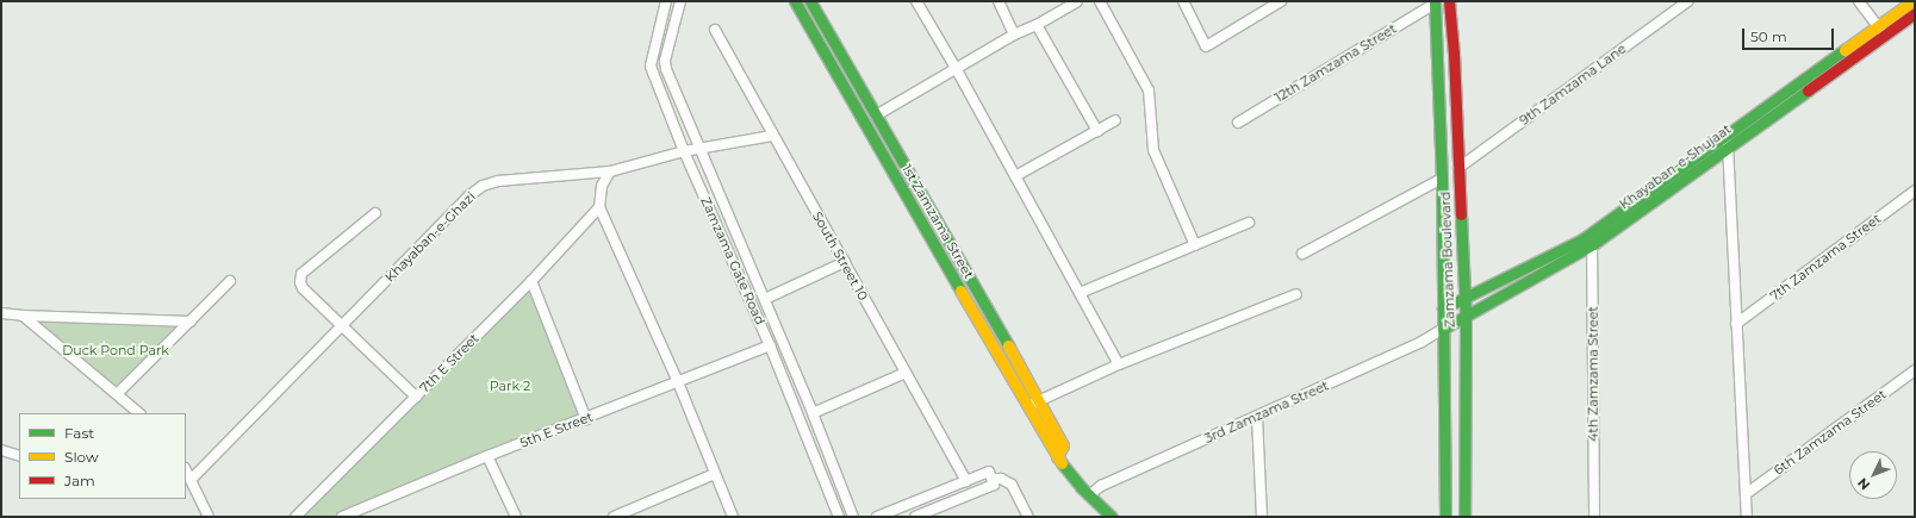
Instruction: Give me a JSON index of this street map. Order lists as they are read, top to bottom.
{
  "streets": {
    "main road": ["Khayaban-e-Shujaat", "1st Zamzama Street", "Zamzama Boulevard"],
    "street": [
      "12th Zamzama Street",
      "9th Zamzama Lane",
      "Khayaban-e-Ghazi",
      "South Street 10",
      "7th Zamzama Street",
      "Zamzama Gate Road",
      "7th E Street",
      "4th Zamzama Street",
      "3rd Zamzama Street",
      "5th E Street",
      "6th Zamzama Street"
    ]
  },
  "crossings": [
    ["12th Zamzama Street", "Zamzama Boulevard"],
    ["9th Zamzama Lane", "Zamzama Boulevard"],
    ["Khayaban-e-Shujaat", "Zamzama Boulevard"],
    ["Khayaban-e-Shujaat", "4th Zamzama Street"],
    ["Khayaban-e-Shujaat", "3rd Zamzama Street"],
    ["1st Zamzama Street", "3rd Zamzama Street"],
    ["Khayaban-e-Ghazi", "South Street 10"],
    ["Khayaban-e-Ghazi", "Zamzama Gate Road"],
    ["Zamzama Boulevard", "3rd Zamzama Street"],
    ["Zamzama Gate Road", "5th E Street"]
  ],
  "parks": ["Duck Pond Park", "Park 2"],
  "legend": ["Fast", "Slow", "Jam"],
  "scale_bar": "50 m",
  "north": "bottom left"
}
